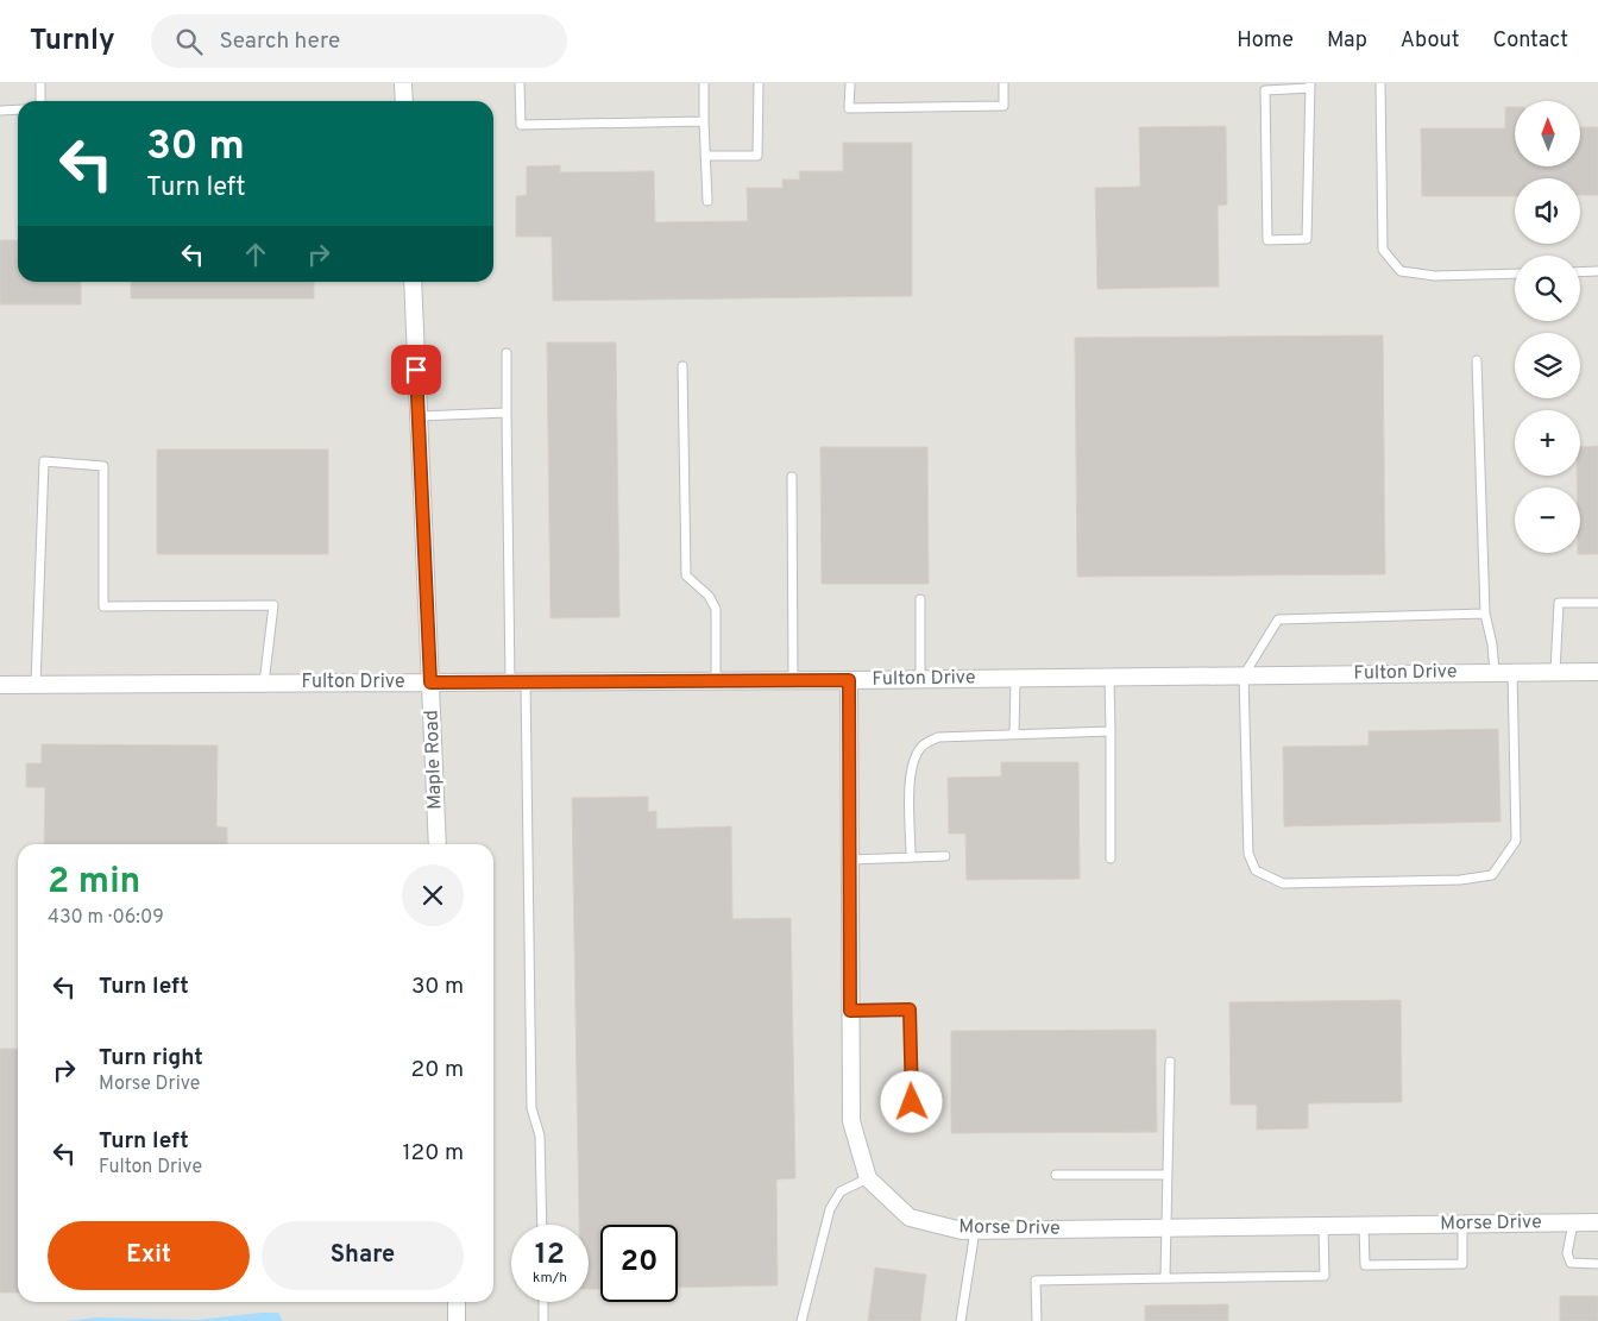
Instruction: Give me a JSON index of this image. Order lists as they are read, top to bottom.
{
  "streets": {
    "street": ["Fulton Drive", "Maple Road", "Morse Drive"]
  },
  "crossings": [
    ["Fulton Drive", "Maple Road"]
  ],
  "north": "top",
  "page": {
    "header": "Turnly",
    "search": "Search here",
    "nav": [
      "Home",
      "Map",
      "About",
      "Contact"
    ],
    "map_buttons": ["+", "−"],
    "turn": ["30 m", "Turn left"],
    "heading": ["2 min", "430 m · 06:09"],
    "list": [
      {
        "name": "Turn left",
        "value": "30 m"
      },
      {
        "name": "Turn right",
        "note": "Morse Drive",
        "value": "20 m"
      },
      {
        "name": "Turn left",
        "note": "Fulton Drive",
        "value": "120 m"
      }
    ],
    "buttons": ["Exit", "Share"],
    "speed": "12 km/h",
    "limit": "20"
  }
}
